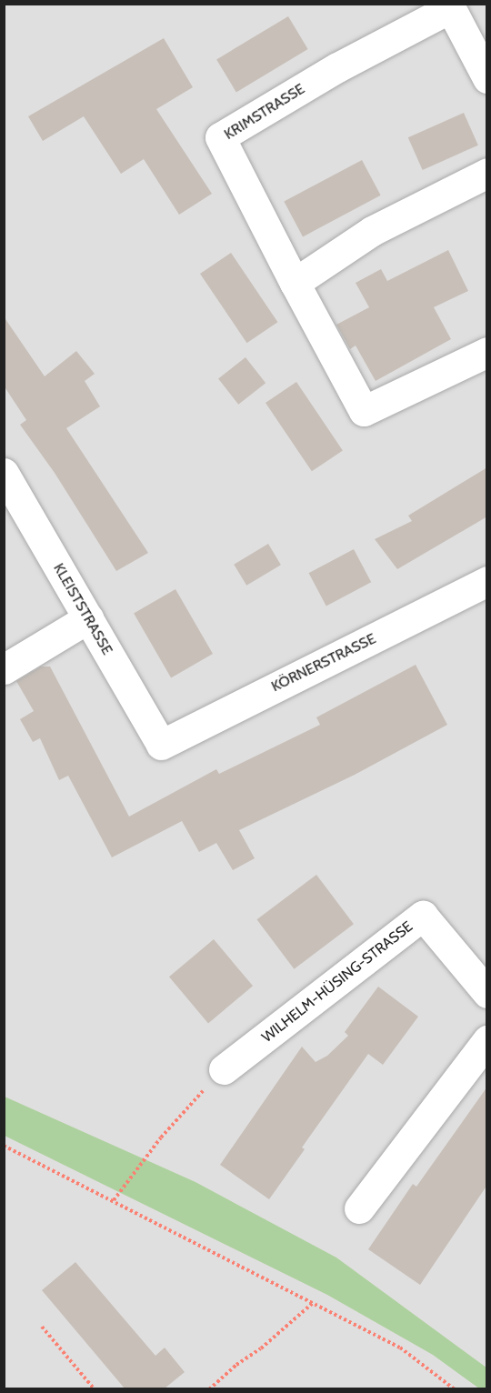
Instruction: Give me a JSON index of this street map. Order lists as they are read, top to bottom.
{
  "streets": {
    "street": [
      "KRIMSTRASSE",
      "KLEISTSTRASSE",
      "KÖRNERSTRASSE",
      "WILHELM-HÜSING-STRASSE"
    ]
  },
  "crossings": [
    ["KLEISTSTRASSE", "KÖRNERSTRASSE"]
  ]
}
